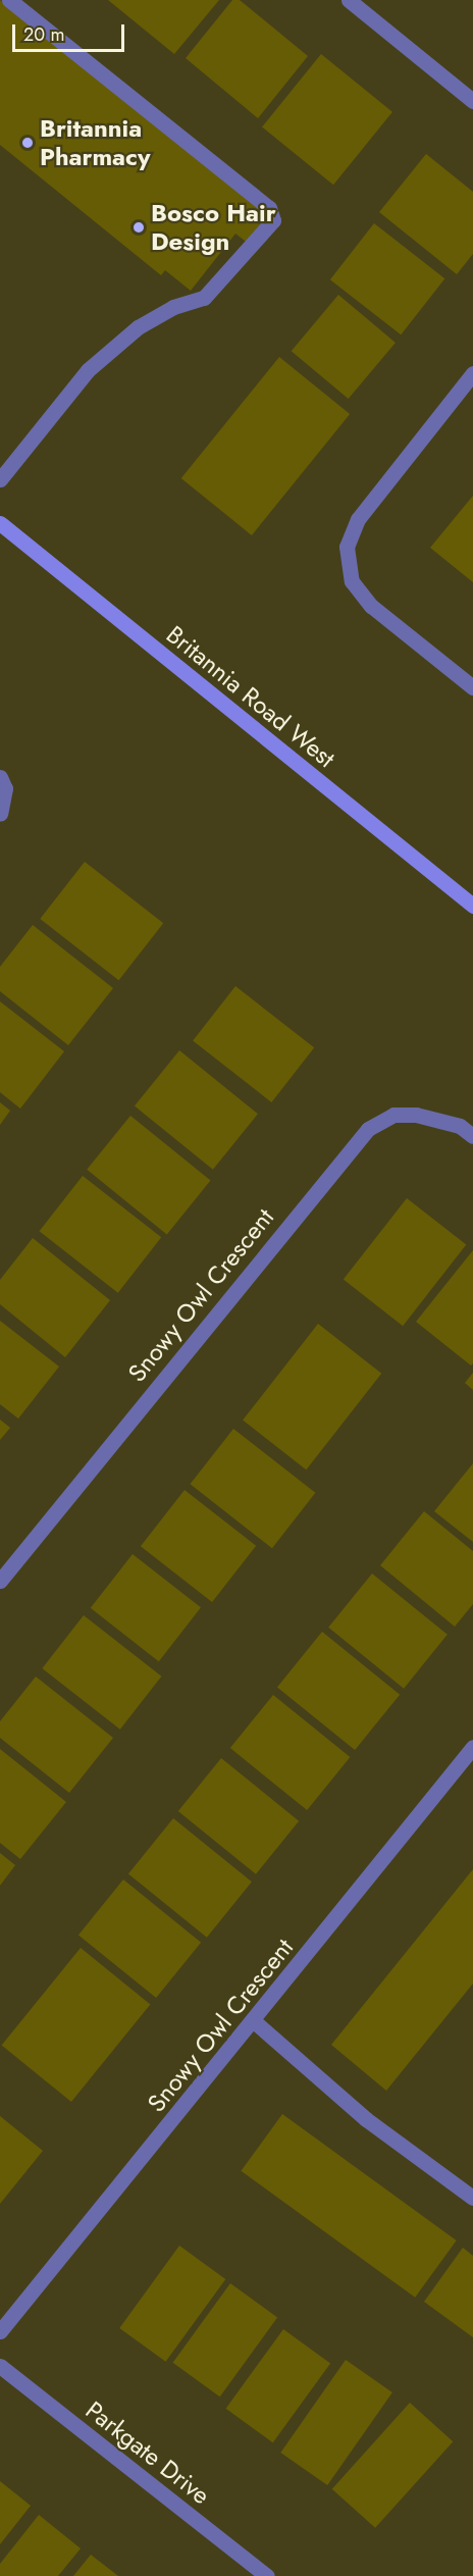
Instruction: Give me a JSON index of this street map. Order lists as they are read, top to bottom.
{
  "streets": {
    "main road": ["Britannia Road West"],
    "street": ["Snowy Owl Crescent", "Parkgate Drive"]
  },
  "places": ["Britannia Pharmacy", "Bosco Hair Design"],
  "scale_bar": "20 m"
}
